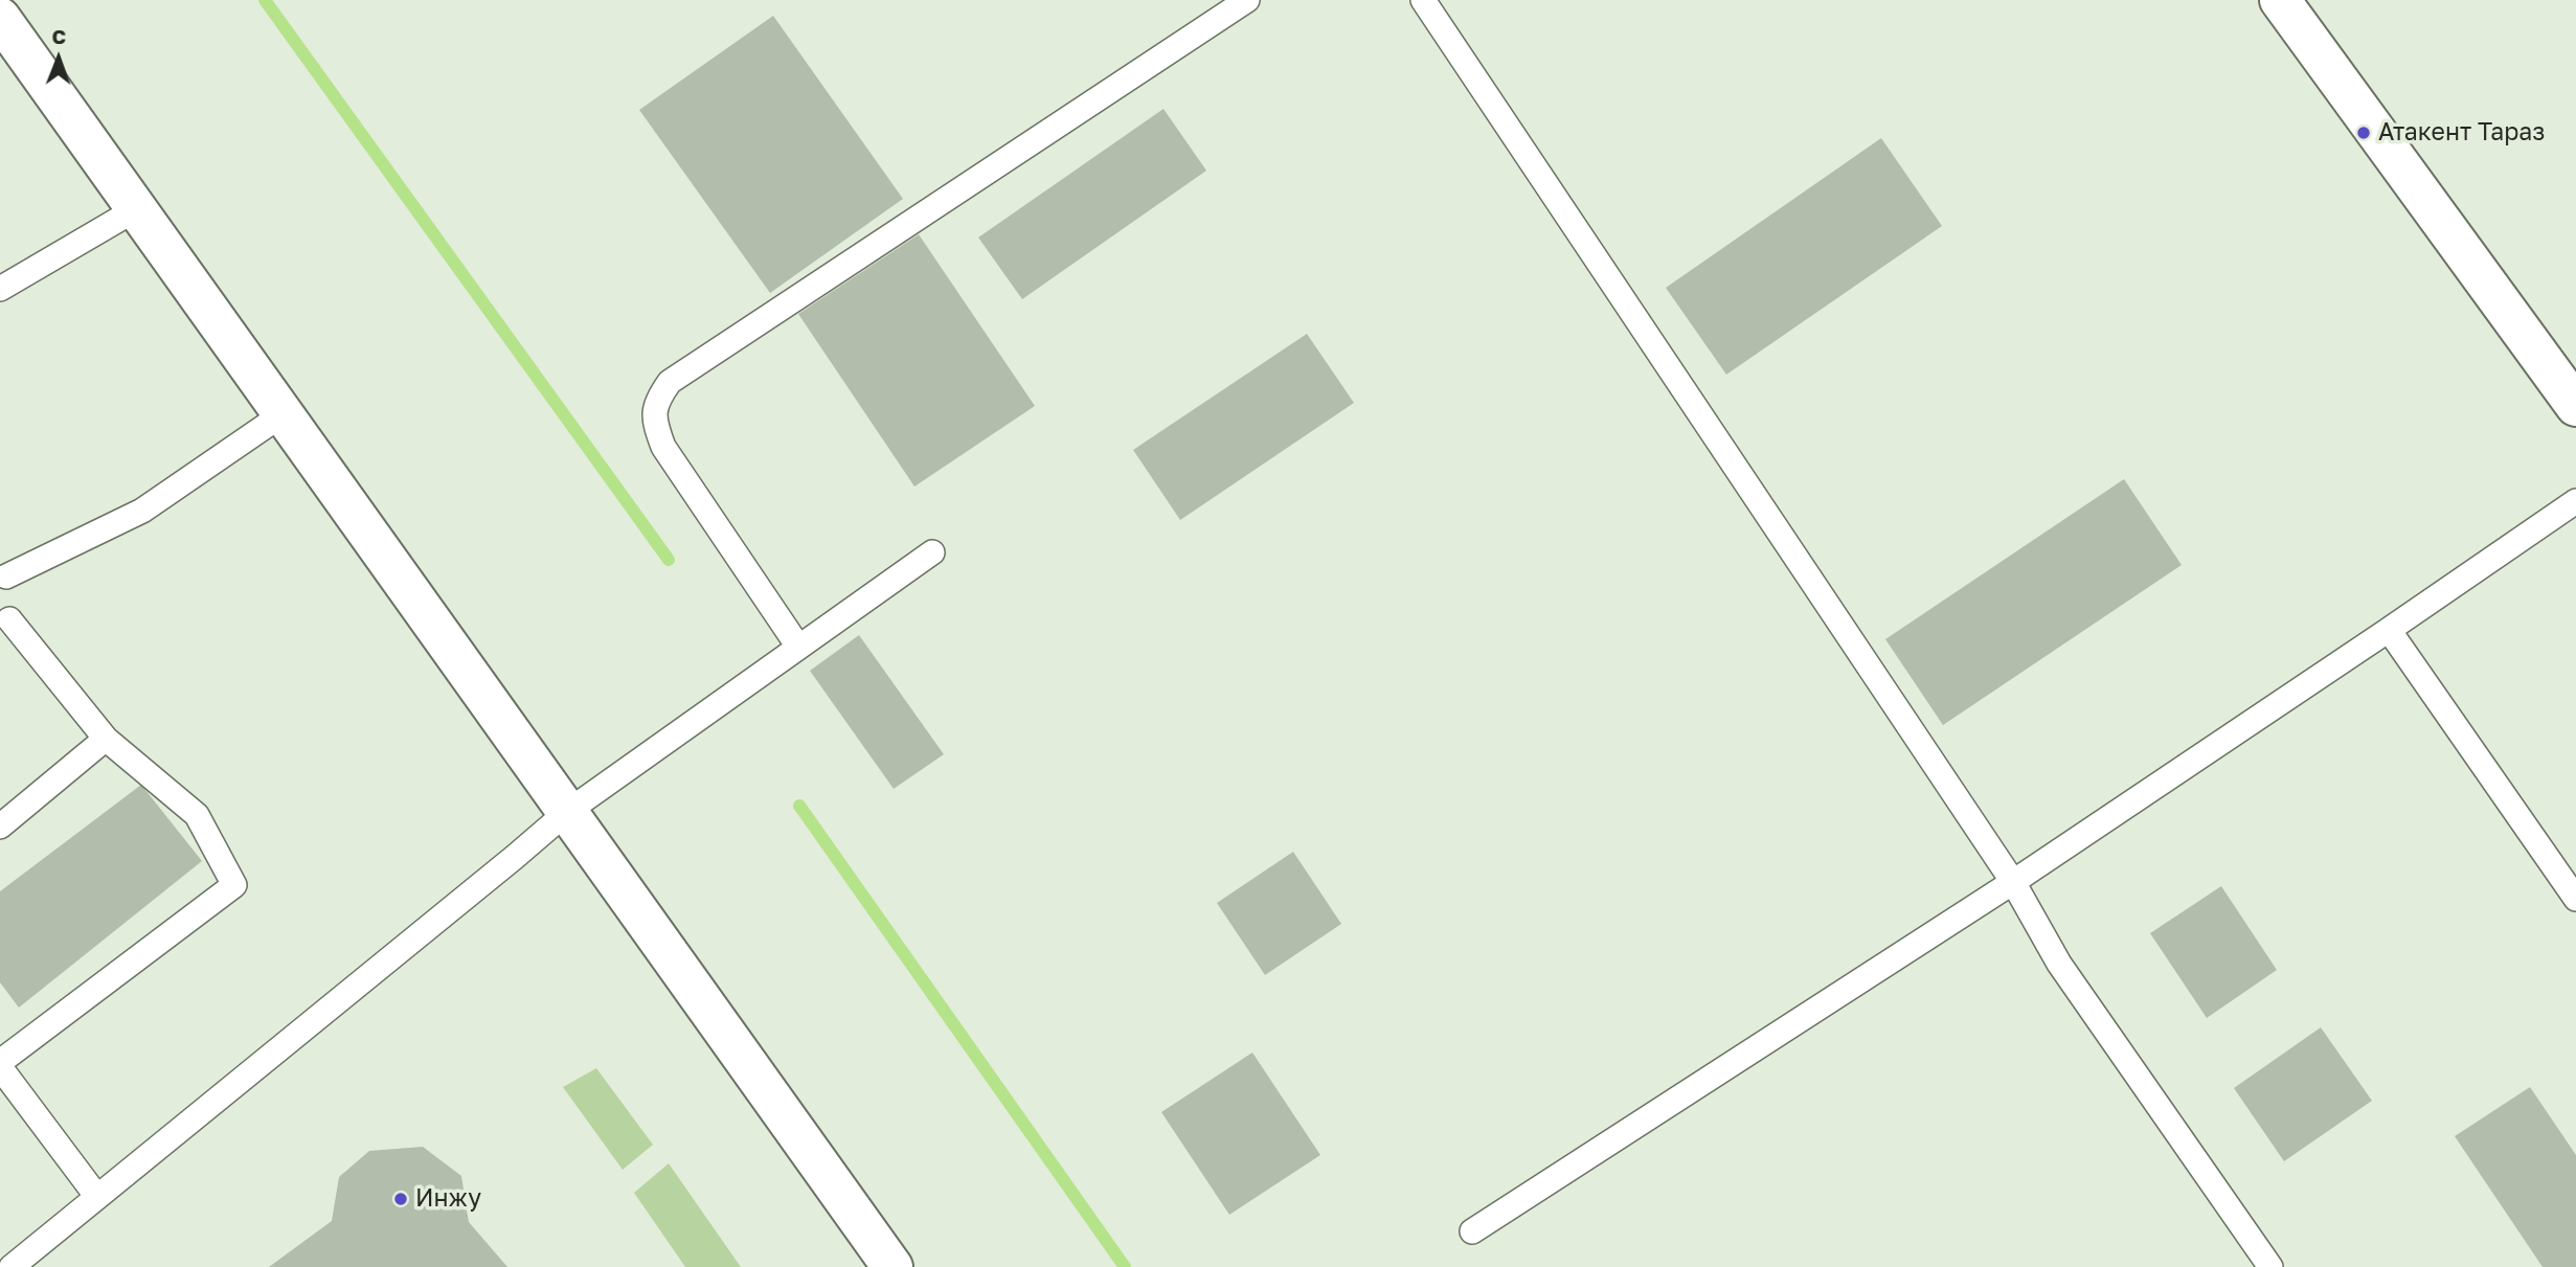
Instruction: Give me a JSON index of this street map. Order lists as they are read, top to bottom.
{
  "places": ["Атакент Тараз", "Инжу"],
  "north": "top"
}
